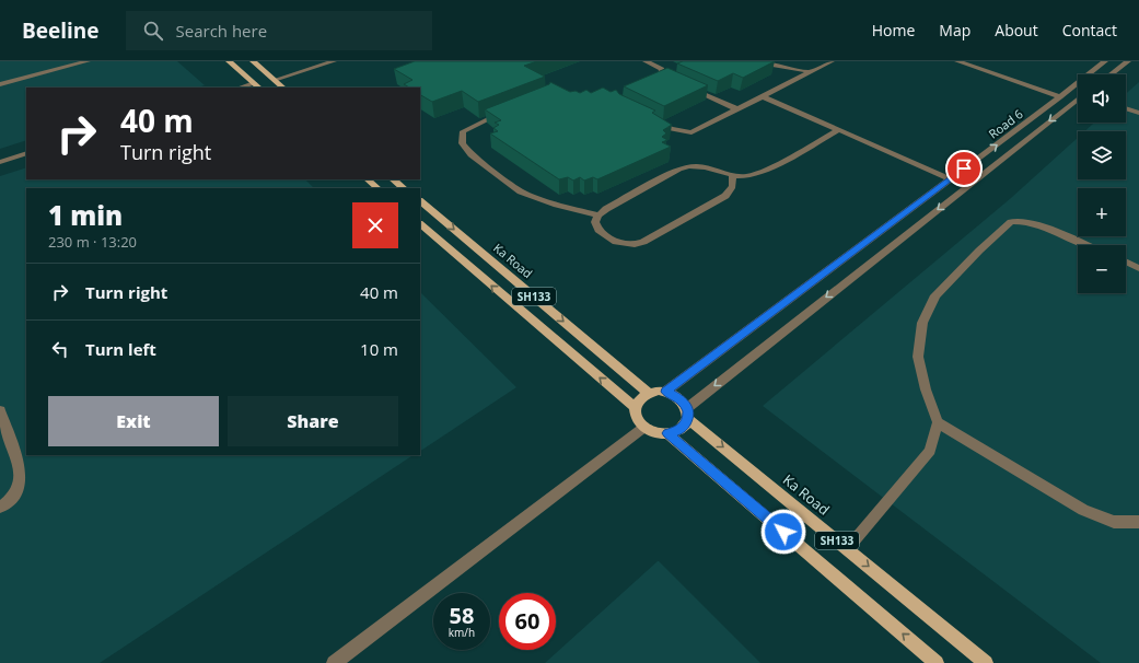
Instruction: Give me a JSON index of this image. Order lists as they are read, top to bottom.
{
  "streets": {
    "main road": ["Ka Road", "SH133"],
    "street": ["Road 6"]
  },
  "crossings": [
    ["Road 6", "Ka Road"],
    ["Road 6", "SH133"],
    ["Ka Road", "SH133"]
  ],
  "page": {
    "header": "Beeline",
    "search": "Search here",
    "nav": [
      "Home",
      "Map",
      "About",
      "Contact"
    ],
    "map_buttons": ["+", "−"],
    "turn": ["40 m", "Turn right"],
    "heading": ["1 min", "230 m · 13:20"],
    "list": [
      {
        "name": "Turn right",
        "value": "40 m"
      },
      {
        "name": "Turn left",
        "value": "10 m"
      }
    ],
    "buttons": ["Exit", "Share"],
    "speed": "58 km/h",
    "limit": "60"
  }
}
